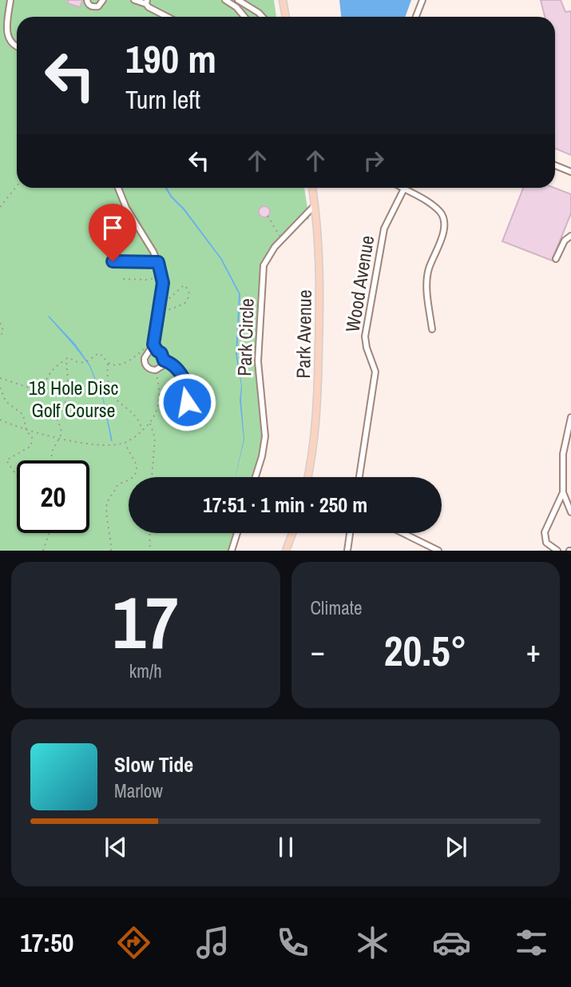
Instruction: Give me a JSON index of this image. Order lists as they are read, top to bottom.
{
  "streets": {
    "main road": ["Park Avenue"],
    "street": ["Wood Avenue", "Park Circle"]
  },
  "crossings": [
    ["Park Avenue", "Park Circle"]
  ],
  "parks": ["18 Hole Disc Golf Course"],
  "page": {
    "turn": ["190 m", "Turn left"],
    "limit": "20",
    "trip": "17:51 · 1 min · 250 m",
    "tile": [
      ["17", "km/h"],
      "Climate"
    ],
    "heat": ["−", "20.5°", "+"],
    "song": ["Slow Tide", "Marlow"],
    "tabs": "17:50"
  }
}
